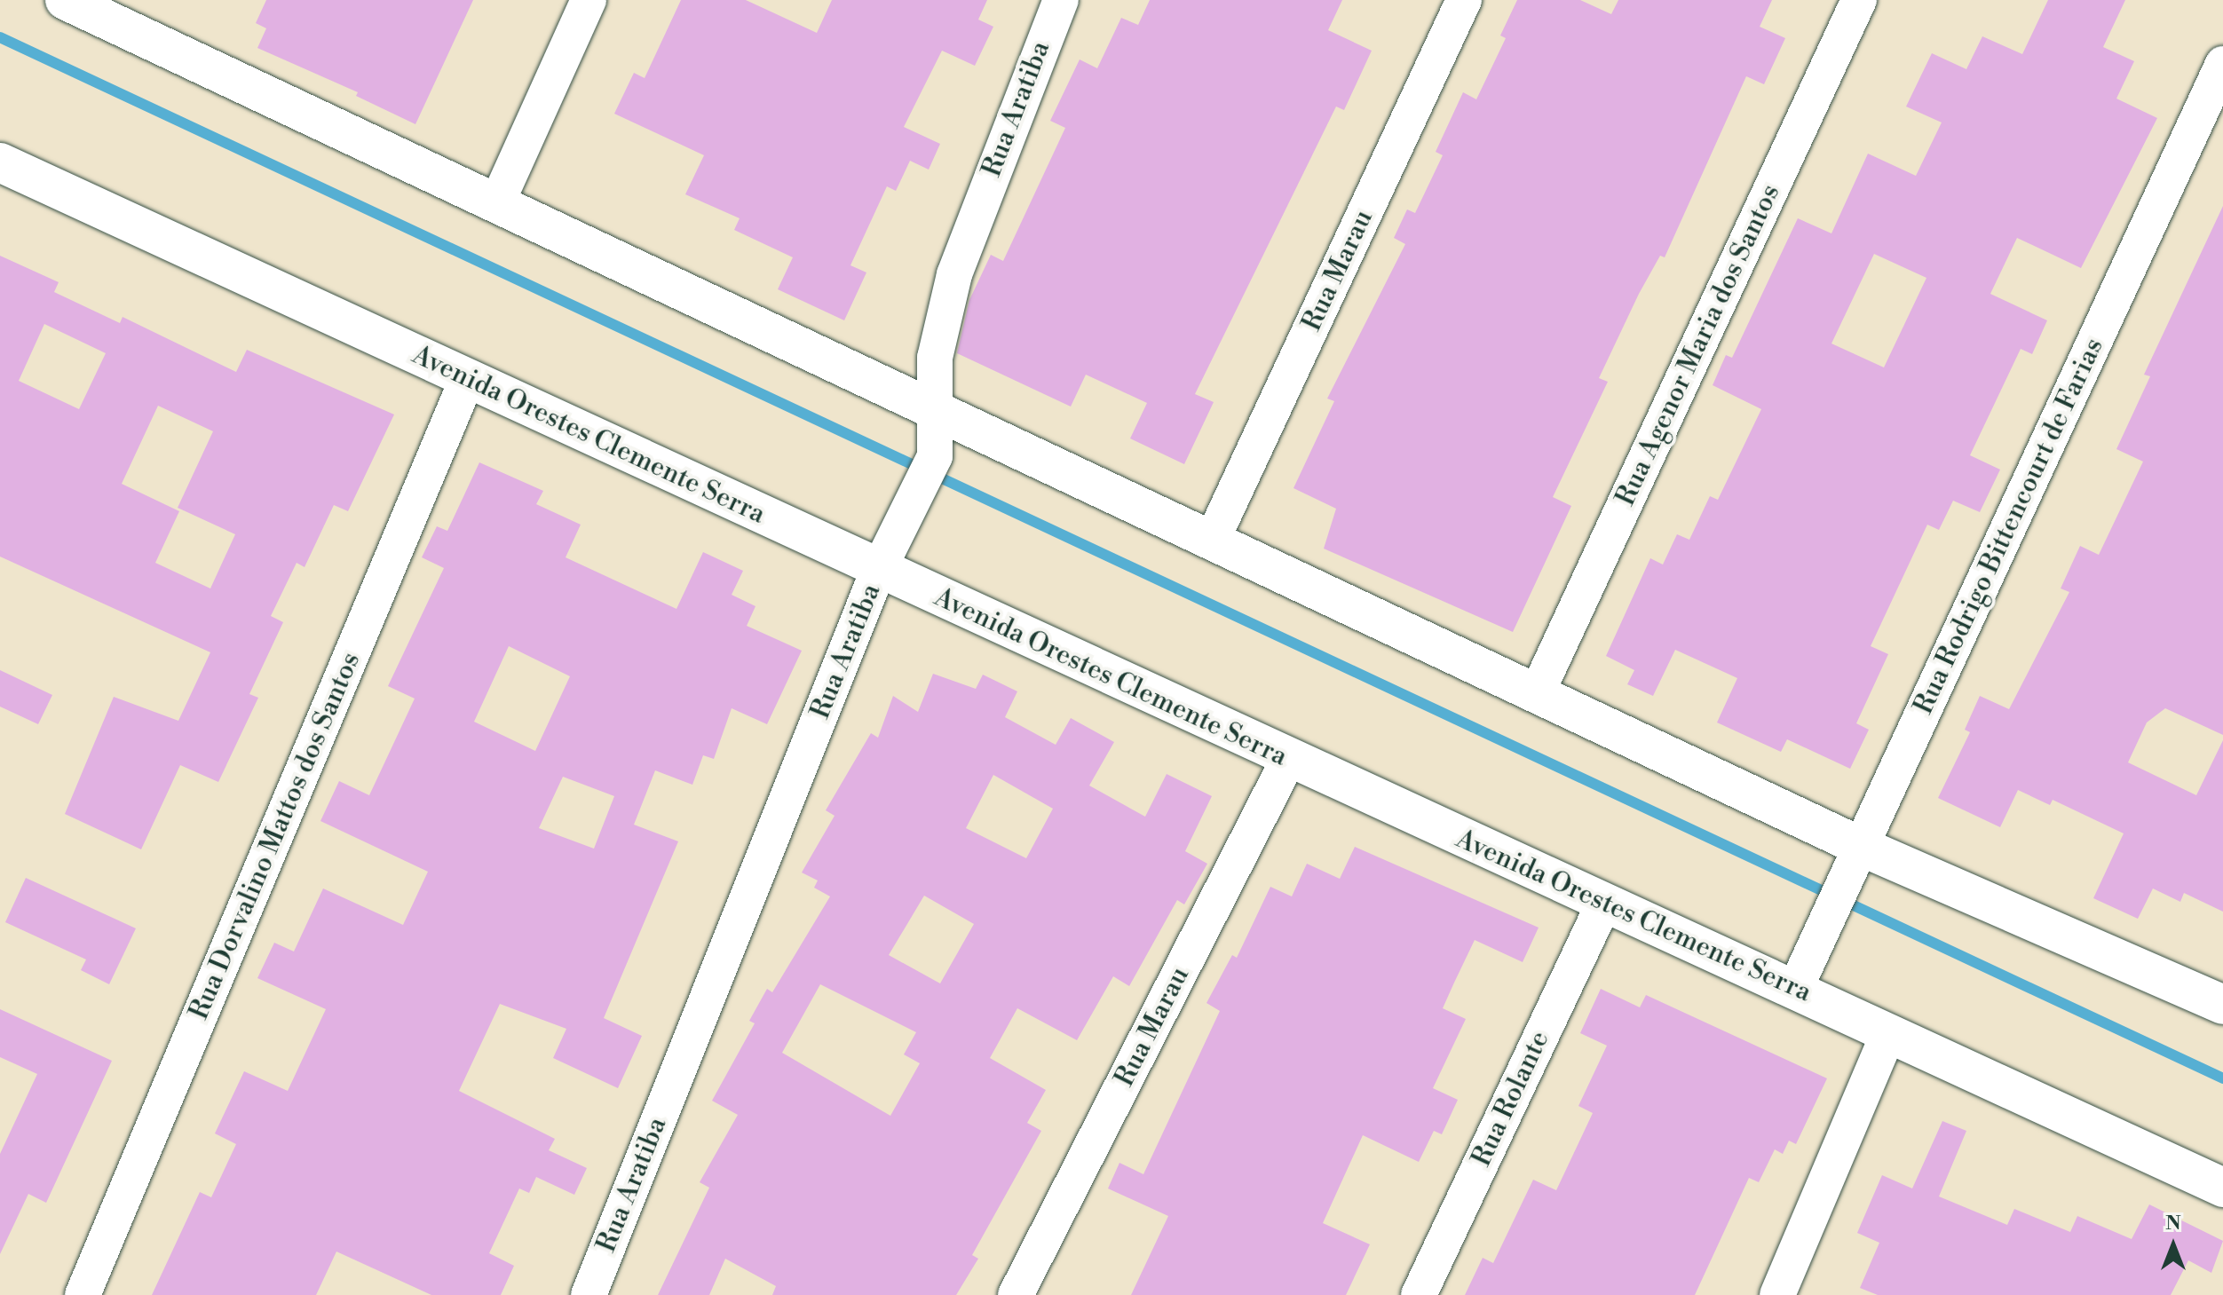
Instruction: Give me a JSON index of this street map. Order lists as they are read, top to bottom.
{
  "streets": {
    "main road": ["Avenida Orestes Clemente Serra"],
    "street": [
      "Rua Aratiba",
      "Rua Marau",
      "Rua Agenor Maria dos Santos",
      "Rua Rodrigo Bittencourt de Farias",
      "Rua Dorvalino Mattos dos Santos",
      "Rua Rolante"
    ]
  },
  "crossings": [
    ["Rua Aratiba", "Avenida Orestes Clemente Serra"],
    ["Rua Marau", "Avenida Orestes Clemente Serra"],
    ["Avenida Orestes Clemente Serra", "Rua Rodrigo Bittencourt de Farias"],
    ["Avenida Orestes Clemente Serra", "Rua Dorvalino Mattos dos Santos"],
    ["Avenida Orestes Clemente Serra", "Rua Rolante"]
  ],
  "north": "top"
}
